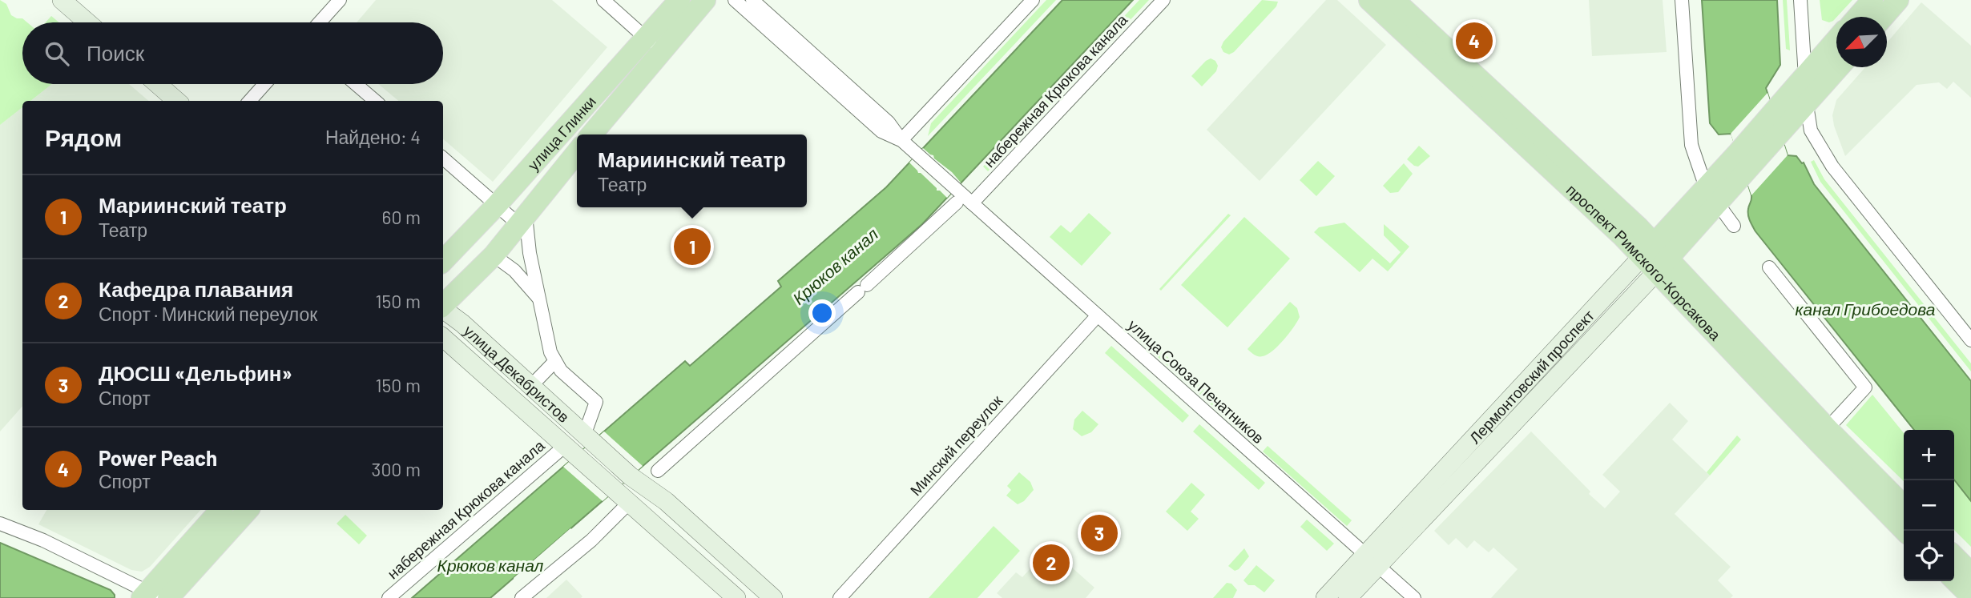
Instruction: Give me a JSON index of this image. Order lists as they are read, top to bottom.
{
  "streets": {
    "main road": [
      "улица Глинки",
      "проспект Римского-Корсакова",
      "улица Декабристов",
      "Лермонтовский проспект"
    ],
    "street": ["набережная Крюкова канала", "улица Союза Печатников", "Минский переулок"]
  },
  "crossings": [
    ["набережная Крюкова канала", "улица Декабристов"],
    ["набережная Крюкова канала", "улица Союза Печатников"],
    ["проспект Римского-Корсакова", "Лермонтовский проспект"],
    ["Лермонтовский проспект", "улица Союза Печатников"],
    ["улица Союза Печатников", "Минский переулок"]
  ],
  "water": ["Крюков канал", "канал Грибоедова"],
  "north": "bottom left",
  "page": {
    "pins": [
      "4",
      "1",
      "3",
      "2"
    ],
    "search": "Поиск",
    "heading": ["Рядом", "Найдено: 4"],
    "popup": ["Мариинский театр", "Театр"],
    "list": [
      {
        "mark": "1",
        "name": "Мариинский театр",
        "note": "Театр",
        "value": "60 m"
      },
      {
        "mark": "2",
        "name": "Кафедра плавания",
        "note": "Спорт · Минский переулок",
        "value": "150 m"
      },
      {
        "mark": "3",
        "name": "ДЮСШ «Дельфин»",
        "note": "Спорт",
        "value": "150 m"
      },
      {
        "mark": "4",
        "name": "Power Peach",
        "note": "Спорт",
        "value": "300 m"
      }
    ],
    "map_buttons": ["+", "−"]
  }
}
